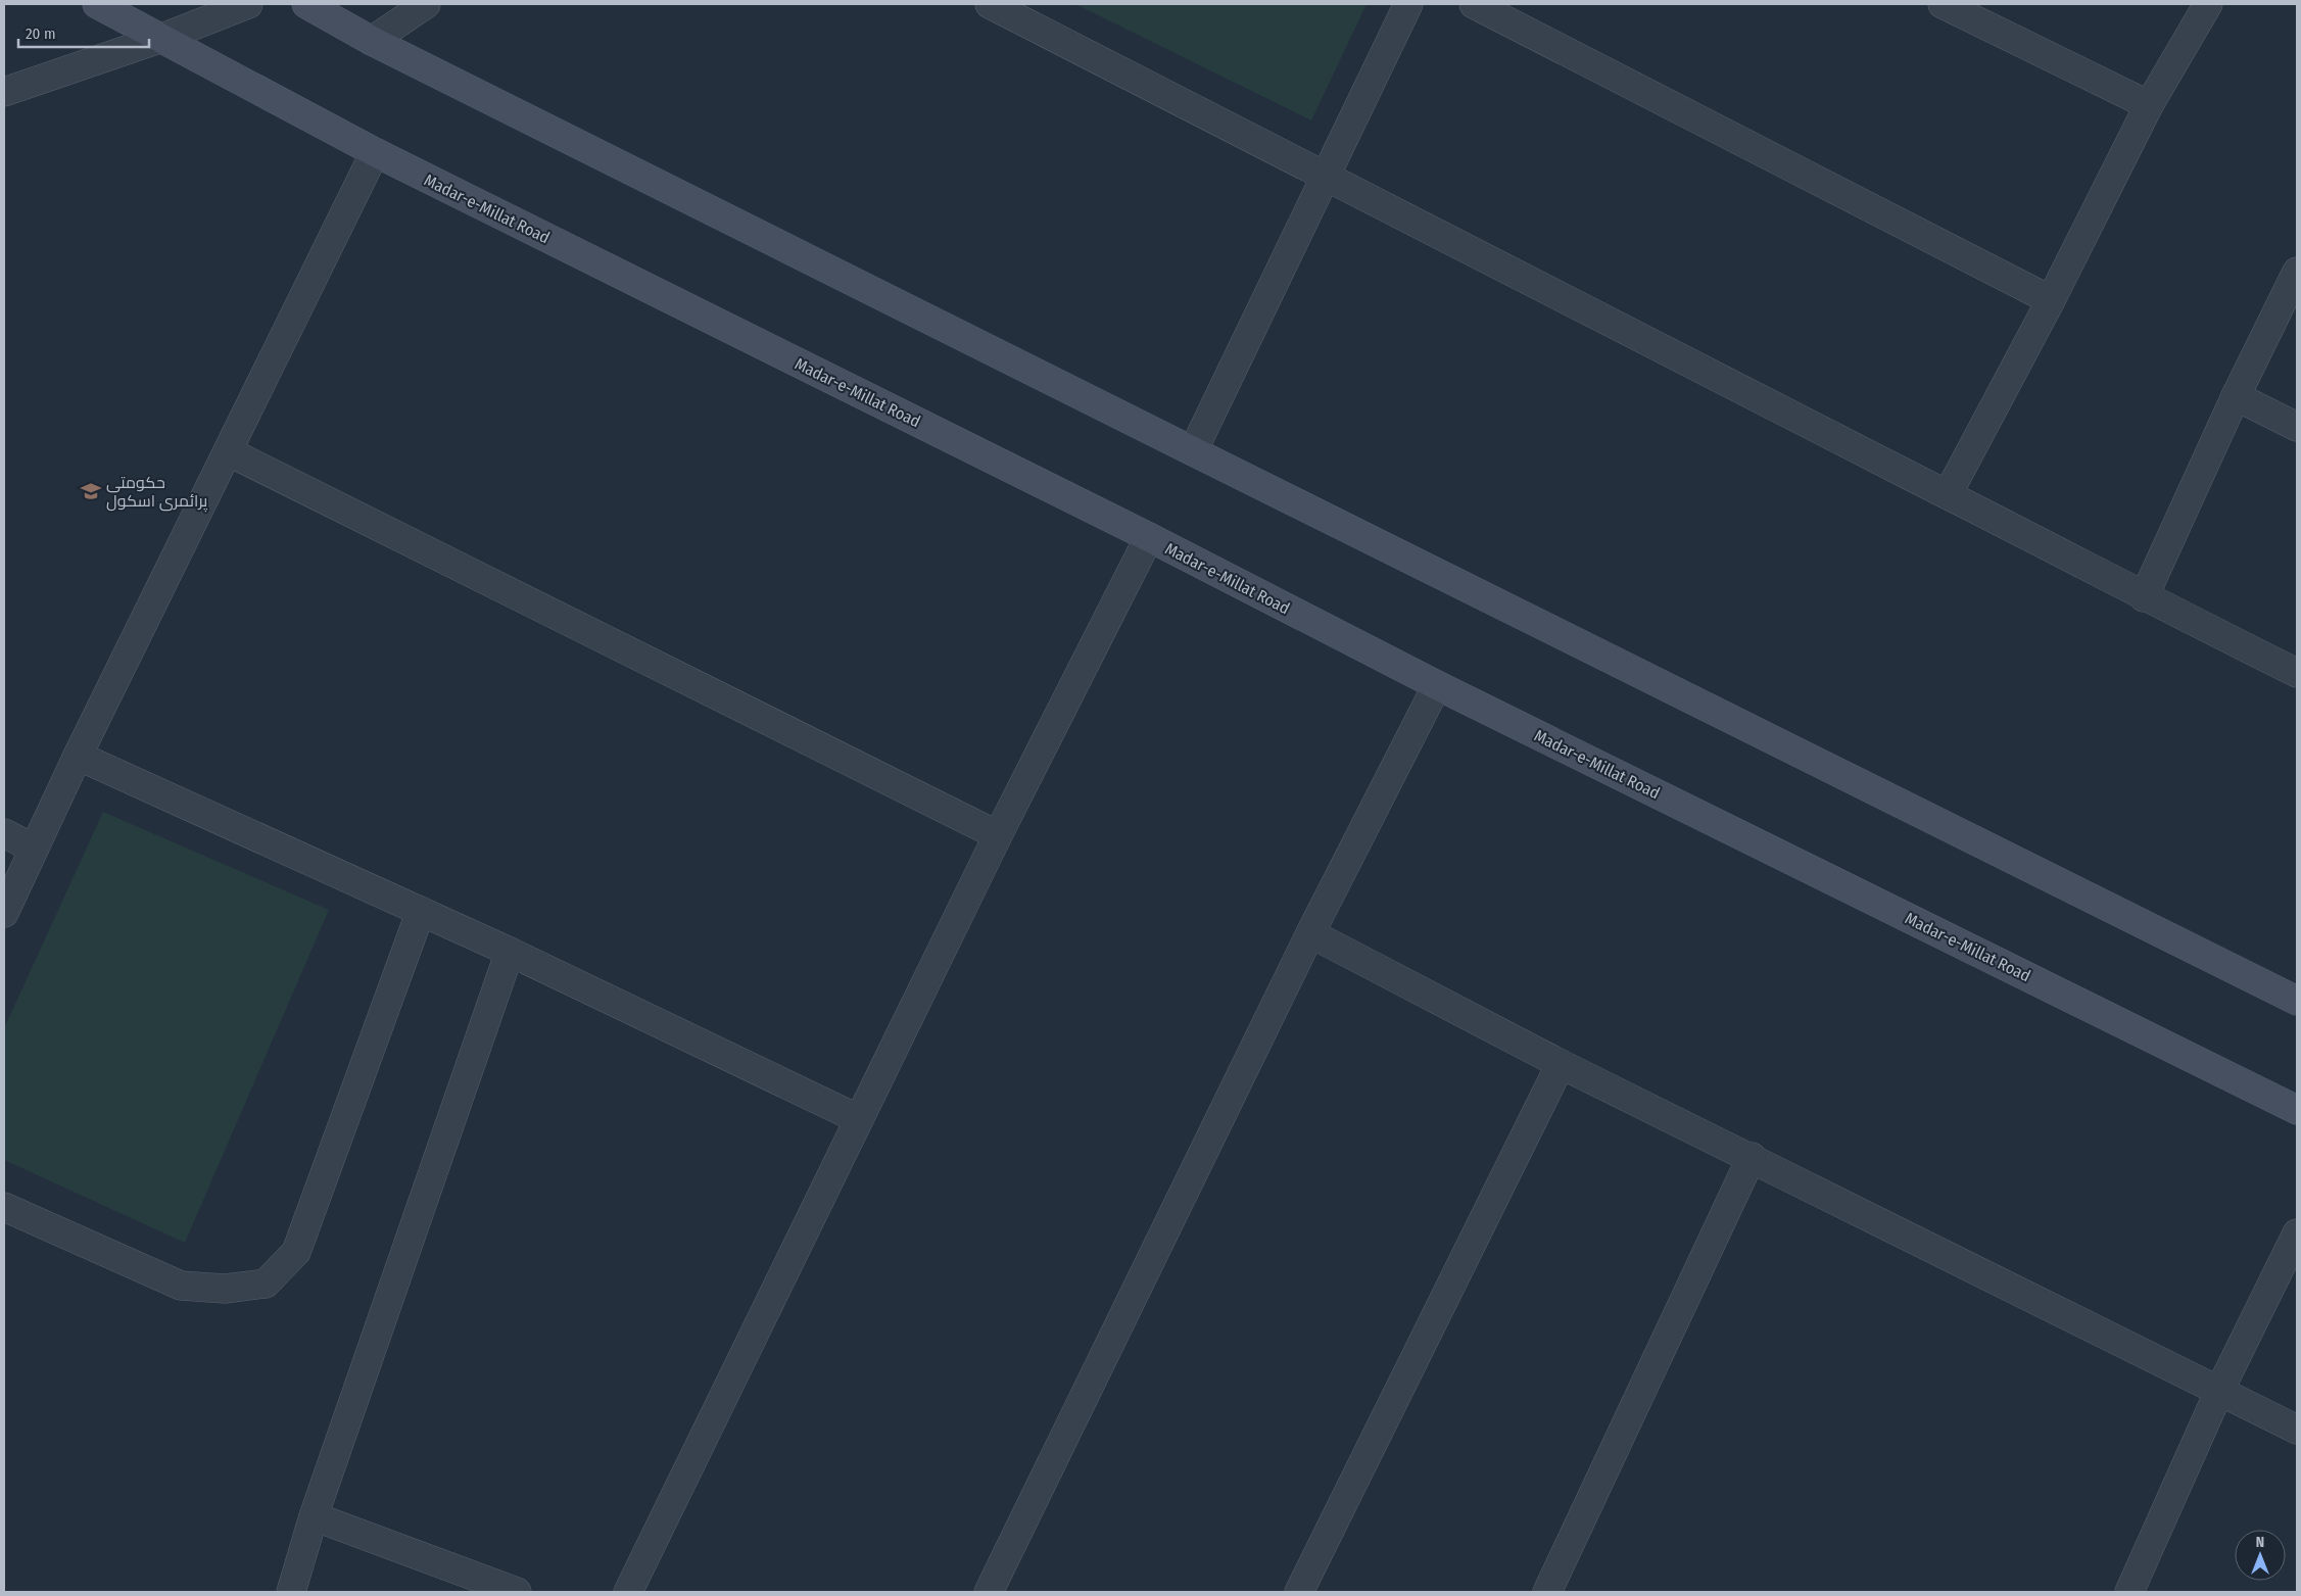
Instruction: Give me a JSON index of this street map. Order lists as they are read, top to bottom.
{
  "streets": {
    "main road": ["Madar-e-Millat Road"]
  },
  "places": {
    "school or university": ["حکومتی پرائمری اسکول"]
  },
  "scale_bar": "20 m",
  "north": "top"
}
